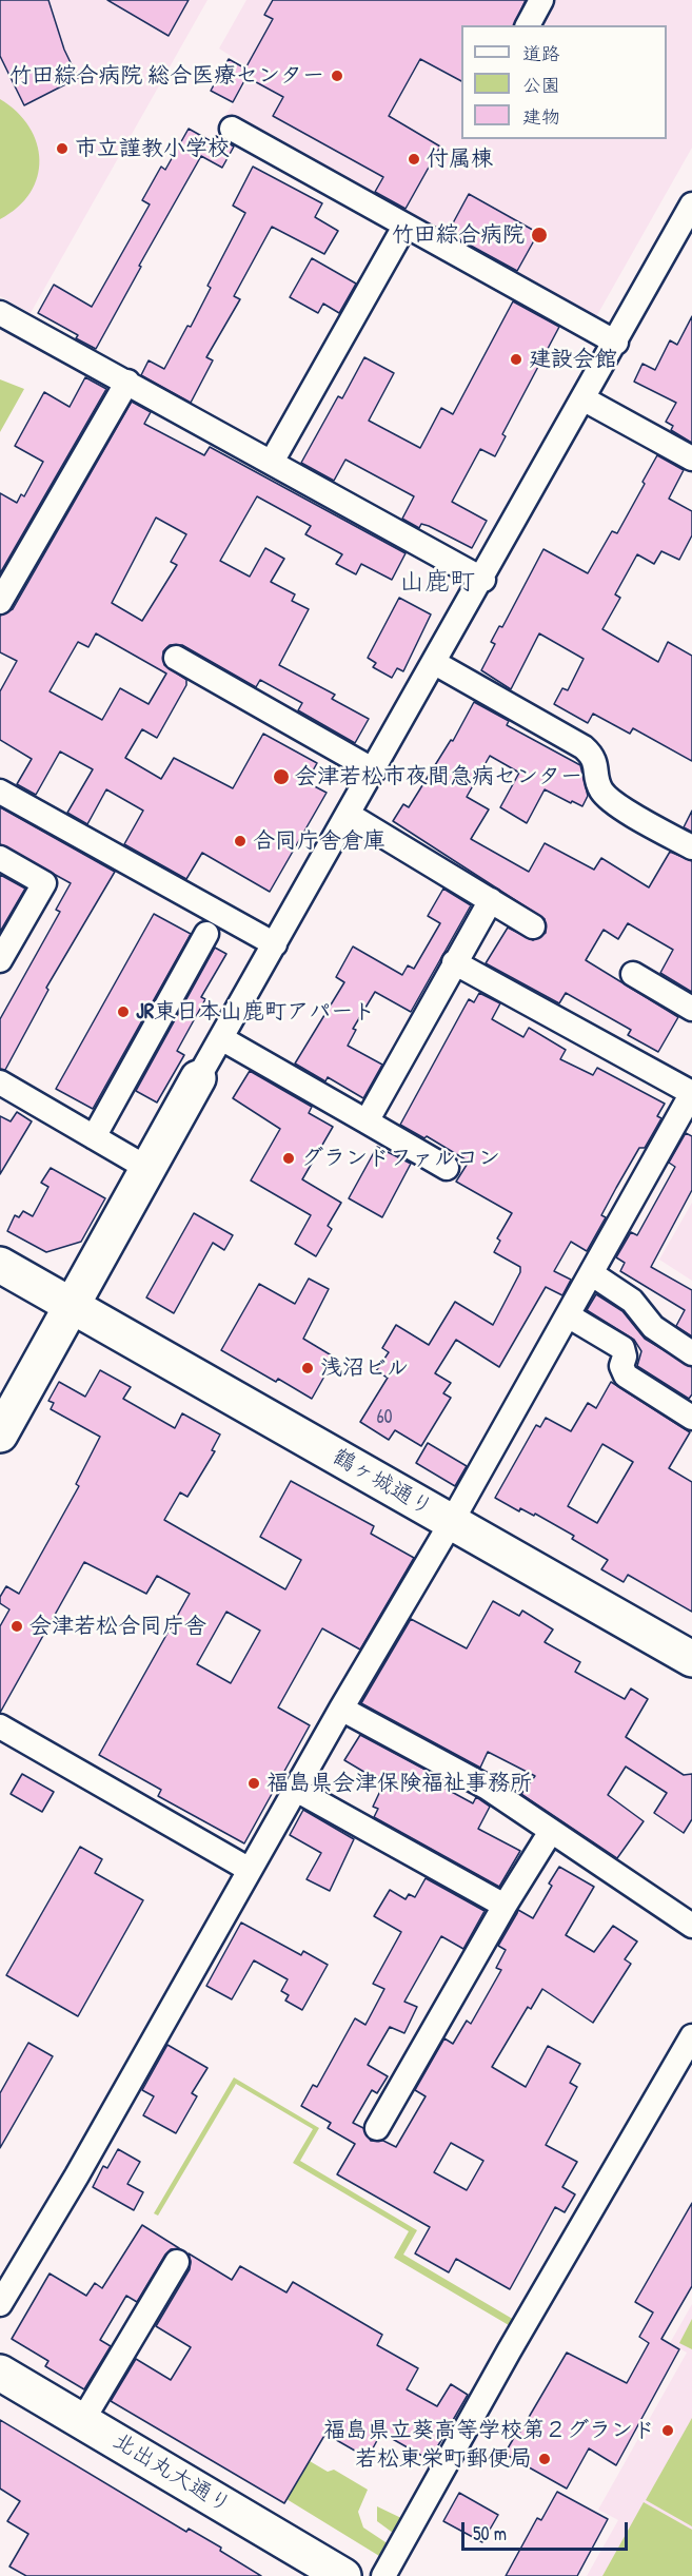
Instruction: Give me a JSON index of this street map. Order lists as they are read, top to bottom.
{
  "streets": {
    "main road": ["鶴ヶ城通り", "北出丸大通り"]
  },
  "districts": ["山鹿町"],
  "places": [
    "竹田綜合病院 総合医療センター",
    "市立謹教小学校",
    "付属棟",
    "竹田綜合病院",
    "建設会館",
    "会津若松市夜間急病センター",
    "合同庁舎倉庫",
    "JR東日本山鹿町アパート",
    "グランドファルコン",
    "浅沼ビル",
    "会津若松合同庁舎",
    "福島県会津保険福祉事務所",
    "福島県立葵高等学校第２グランド",
    "若松東栄町郵便局"
  ],
  "house_numbers": ["60"],
  "legend": ["道路", "公園", "建物"],
  "scale_bar": "50 m"
}
